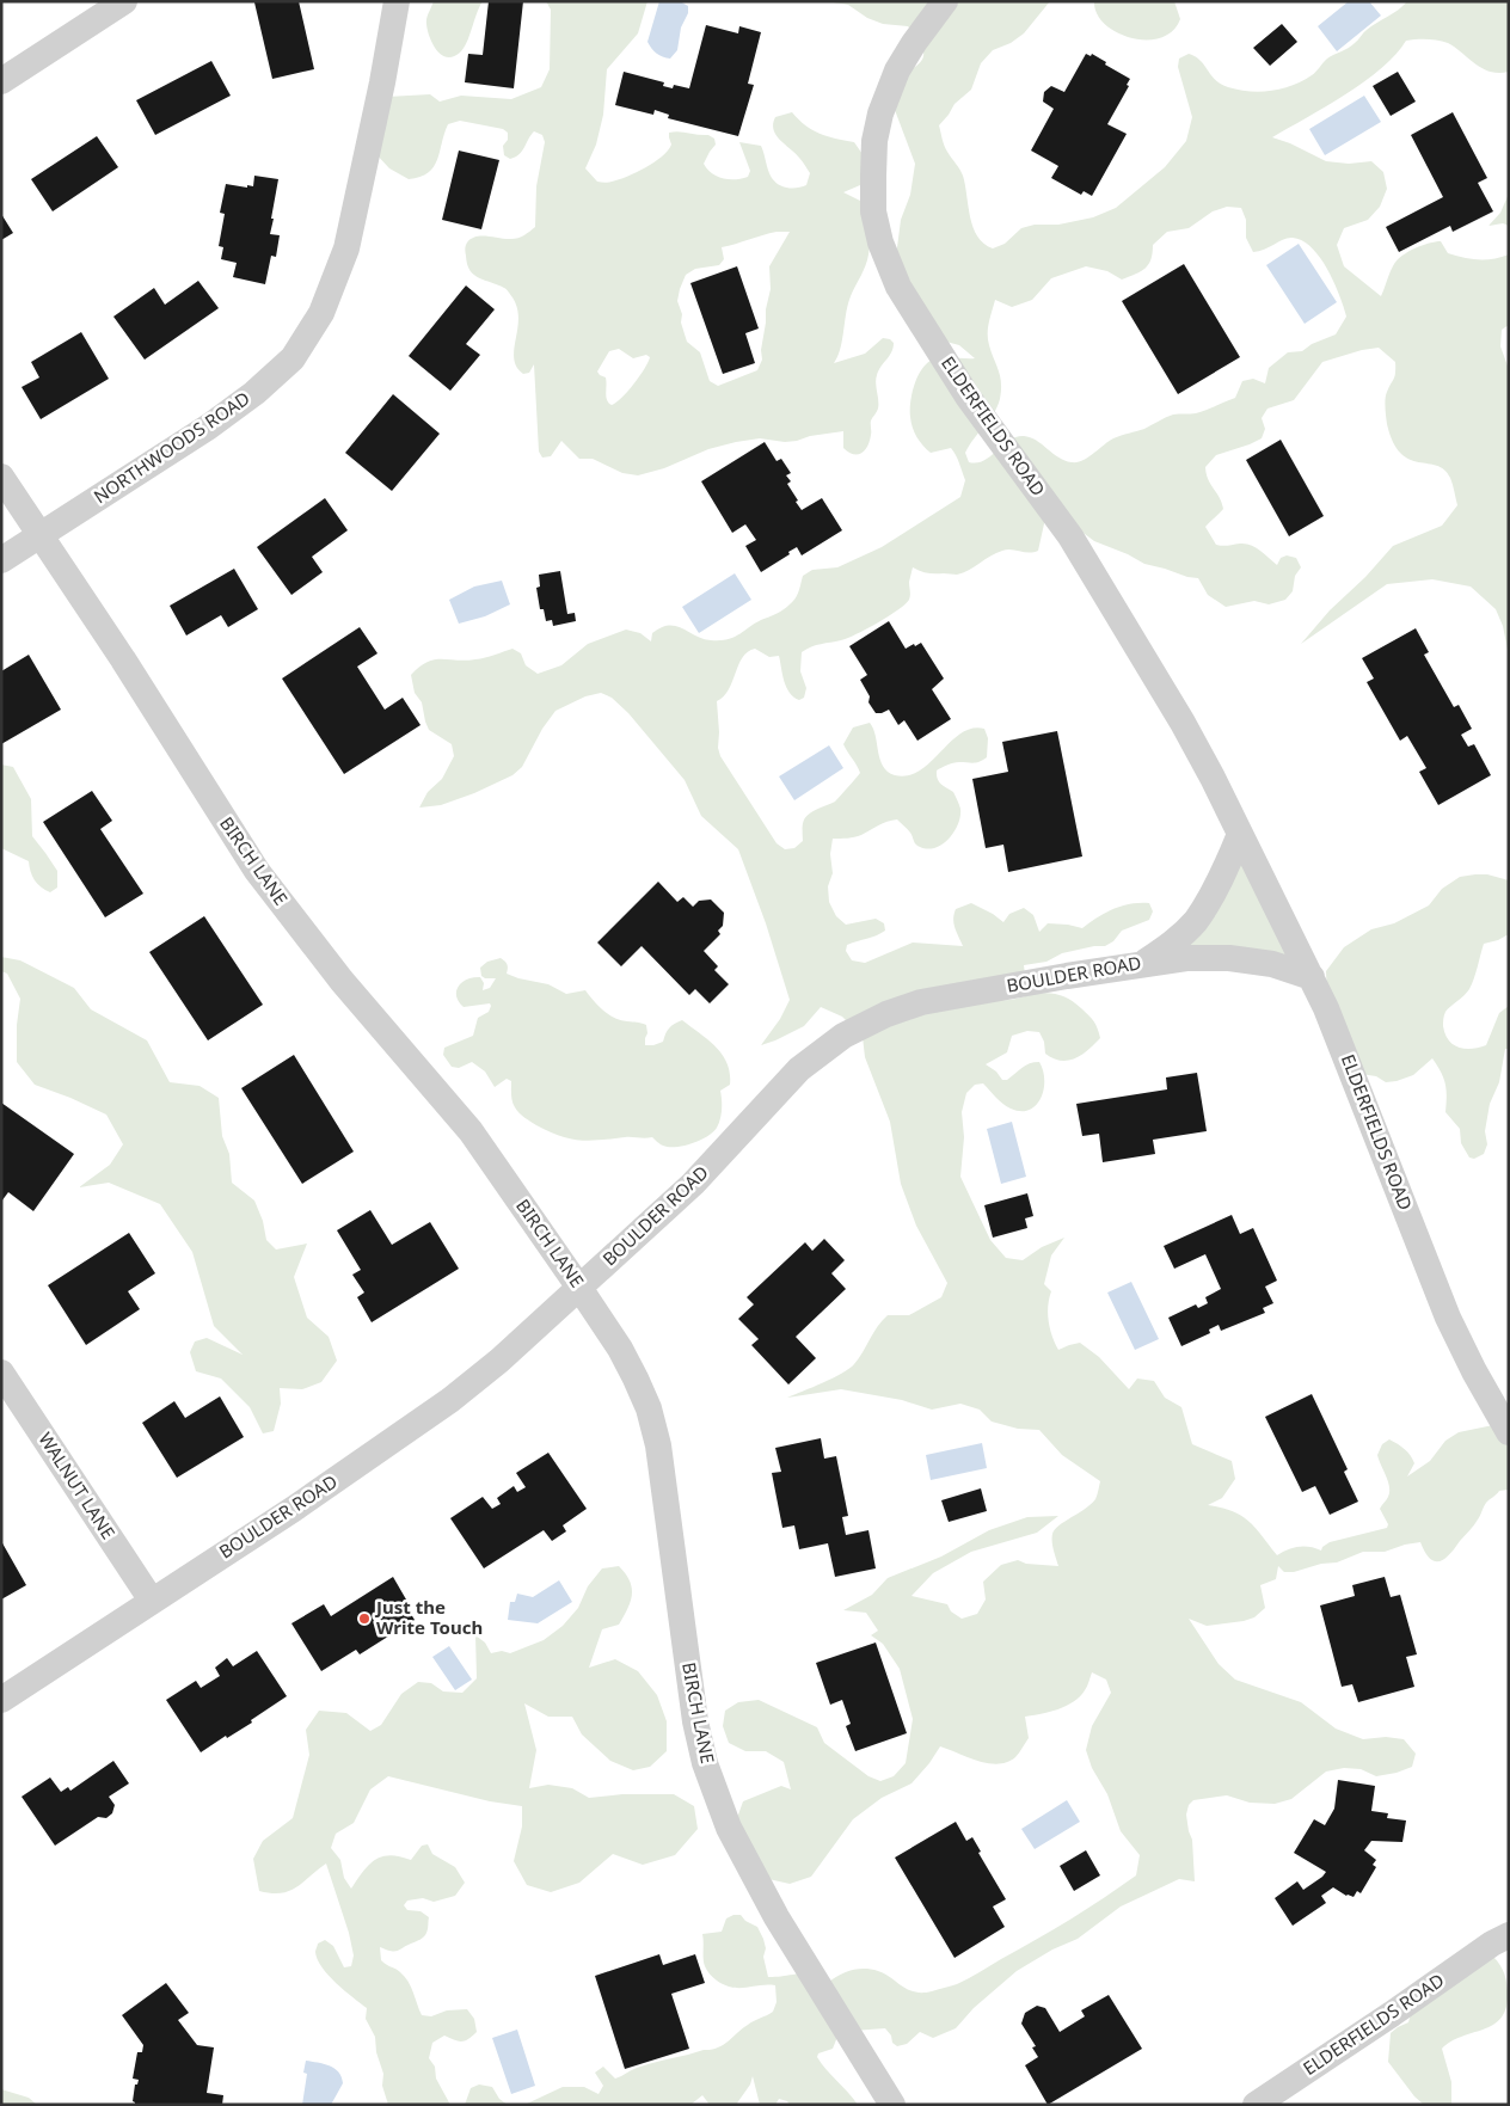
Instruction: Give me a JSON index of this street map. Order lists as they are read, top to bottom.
{
  "streets": {
    "street": [
      "ELDERFIELDS ROAD",
      "NORTHWOODS ROAD",
      "BIRCH LANE",
      "BOULDER ROAD",
      "WALNUT LANE"
    ]
  },
  "crossings": [
    ["ELDERFIELDS ROAD", "BOULDER ROAD"],
    ["NORTHWOODS ROAD", "BIRCH LANE"],
    ["BIRCH LANE", "BOULDER ROAD"],
    ["BOULDER ROAD", "WALNUT LANE"]
  ],
  "places": ["Just the Write Touch"]
}
